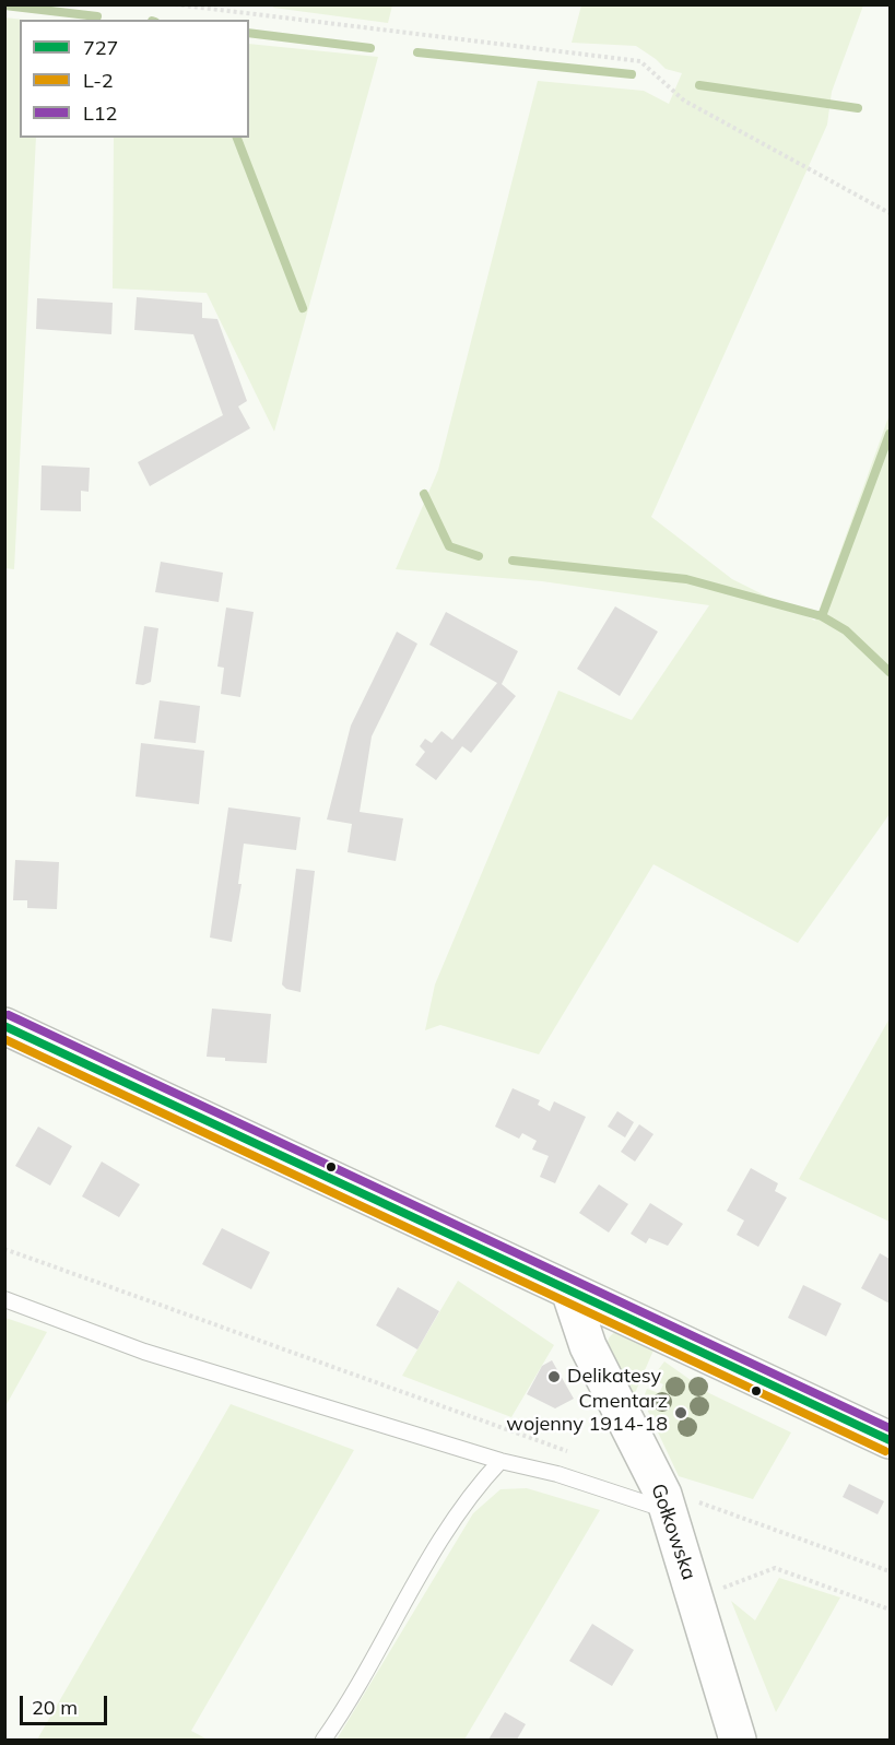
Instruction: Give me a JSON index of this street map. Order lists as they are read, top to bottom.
{
  "streets": {
    "street": ["Gołkowska"]
  },
  "places": ["Delikatesy", "Cmentarz wojenny 1914-18"],
  "lines": ["transit line L12", "transit line 727", "transit line L-2"],
  "legend": ["727", "L-2", "L12"],
  "scale_bar": "20 m"
}
